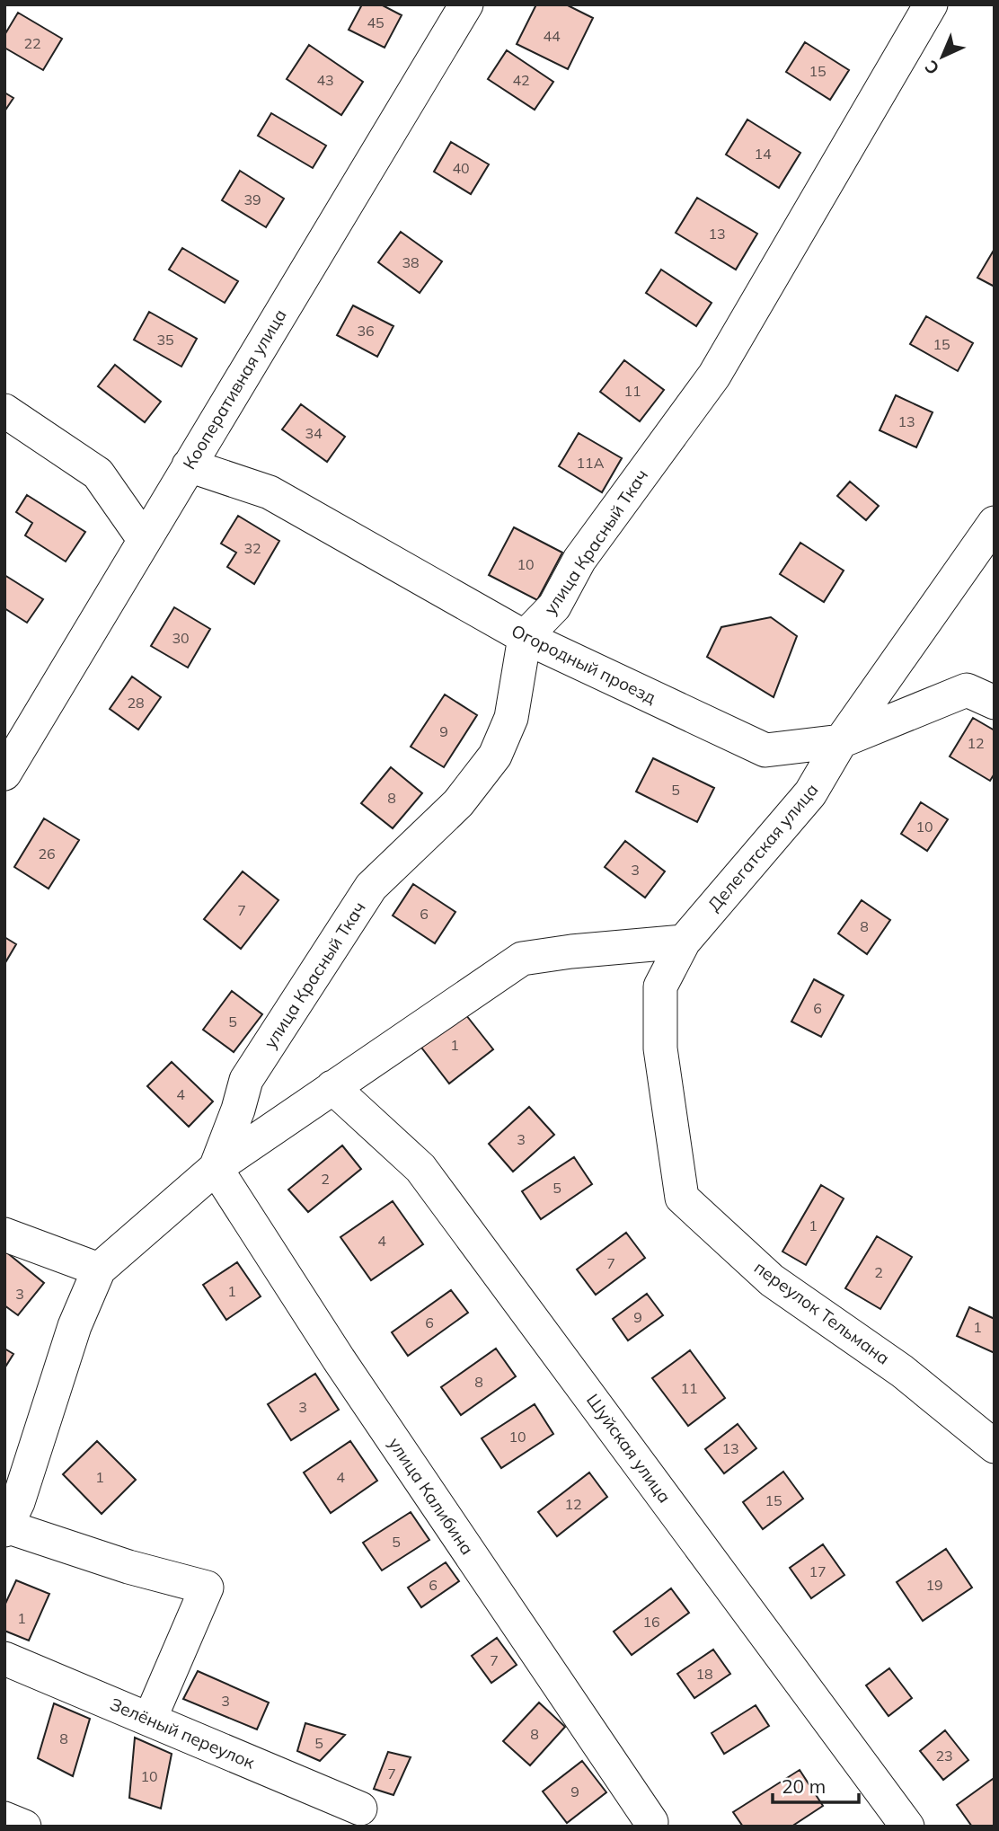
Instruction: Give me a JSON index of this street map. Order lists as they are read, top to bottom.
{
  "streets": {
    "street": [
      "Кооперативная улица",
      "улица Красный Ткач",
      "Огородный проезд",
      "Делегатская улица",
      "переулок Тельмана",
      "Шуйская улица",
      "улица Калибина",
      "Зелёный переулок"
    ]
  },
  "crossings": [
    ["Кооперативная улица", "Огородный проезд"],
    ["улица Красный Ткач", "Огородный проезд"],
    ["улица Красный Ткач", "Делегатская улица"],
    ["улица Красный Ткач", "переулок Тельмана"],
    ["улица Красный Ткач", "Шуйская улица"],
    ["улица Красный Ткач", "улица Калибина"],
    ["Огородный проезд", "Делегатская улица"],
    ["Делегатская улица", "переулок Тельмана"]
  ],
  "house_numbers": [
    "45",
    "44",
    "22",
    "15",
    "43",
    "42",
    "14",
    "40",
    "39",
    "13",
    "38",
    "36",
    "35",
    "15",
    "11",
    "13",
    "34",
    "11А",
    "32",
    "10",
    "30",
    "28",
    "9",
    "12",
    "5",
    "8",
    "10",
    "26",
    "3",
    "7",
    "6",
    "8",
    "6",
    "5",
    "1",
    "4",
    "3",
    "2",
    "5",
    "1",
    "4",
    "7",
    "2",
    "1",
    "3",
    "9",
    "6",
    "1",
    "8",
    "11",
    "3",
    "10",
    "13",
    "1",
    "4",
    "15",
    "12",
    "5",
    "17",
    "6",
    "19",
    "1",
    "16",
    "7",
    "18",
    "3",
    "8",
    "8",
    "5",
    "23",
    "7",
    "10",
    "9"
  ],
  "scale_bar": "20 m",
  "north": "bottom left"
}
